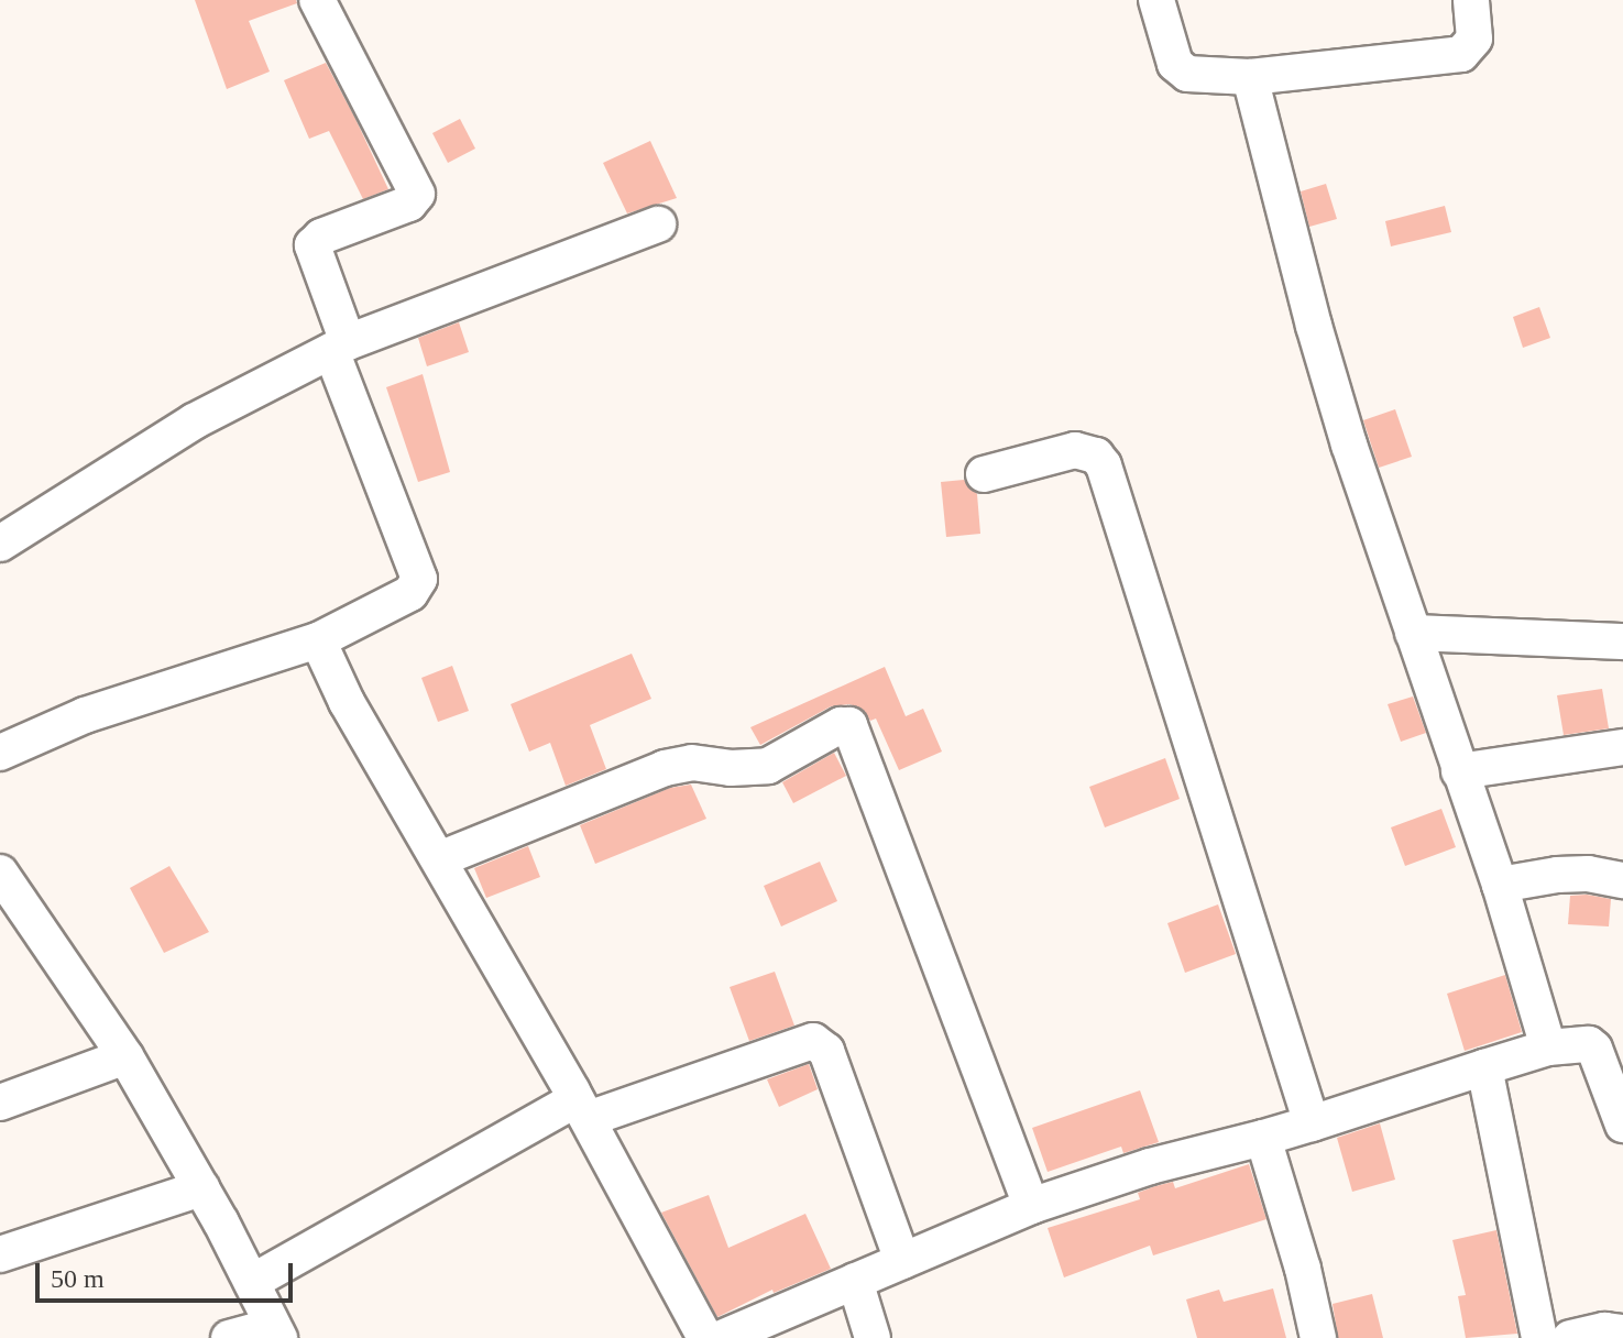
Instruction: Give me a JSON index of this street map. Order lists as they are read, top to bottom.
{
  "scale_bar": "50 m"
}
